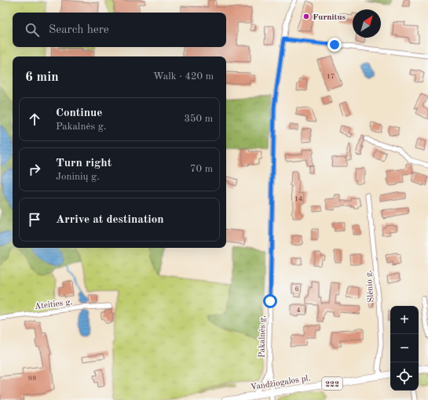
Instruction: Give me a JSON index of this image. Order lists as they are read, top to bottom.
{
  "streets": {
    "main road": ["Vandžiogalos pl.", "222"],
    "street": ["Slėnio g.", "Ateities g.", "Pakalnės g."]
  },
  "crossings": [
    ["Slėnio g.", "Vandžiogalos pl."],
    ["Pakalnės g.", "Vandžiogalos pl."]
  ],
  "places": ["Furnitus"],
  "house_numbers": [
    "17",
    "14",
    "6",
    "4",
    "89"
  ],
  "north": "top right",
  "page": {
    "search": "Search here",
    "heading": ["6 min", "Walk · 420 m"],
    "list": [
      ["Continue", "Pakalnės g.", "350 m"],
      ["Turn right", "Joninių g.", "70 m"],
      "Arrive at destination"
    ],
    "map_buttons": ["+", "−"]
  }
}
